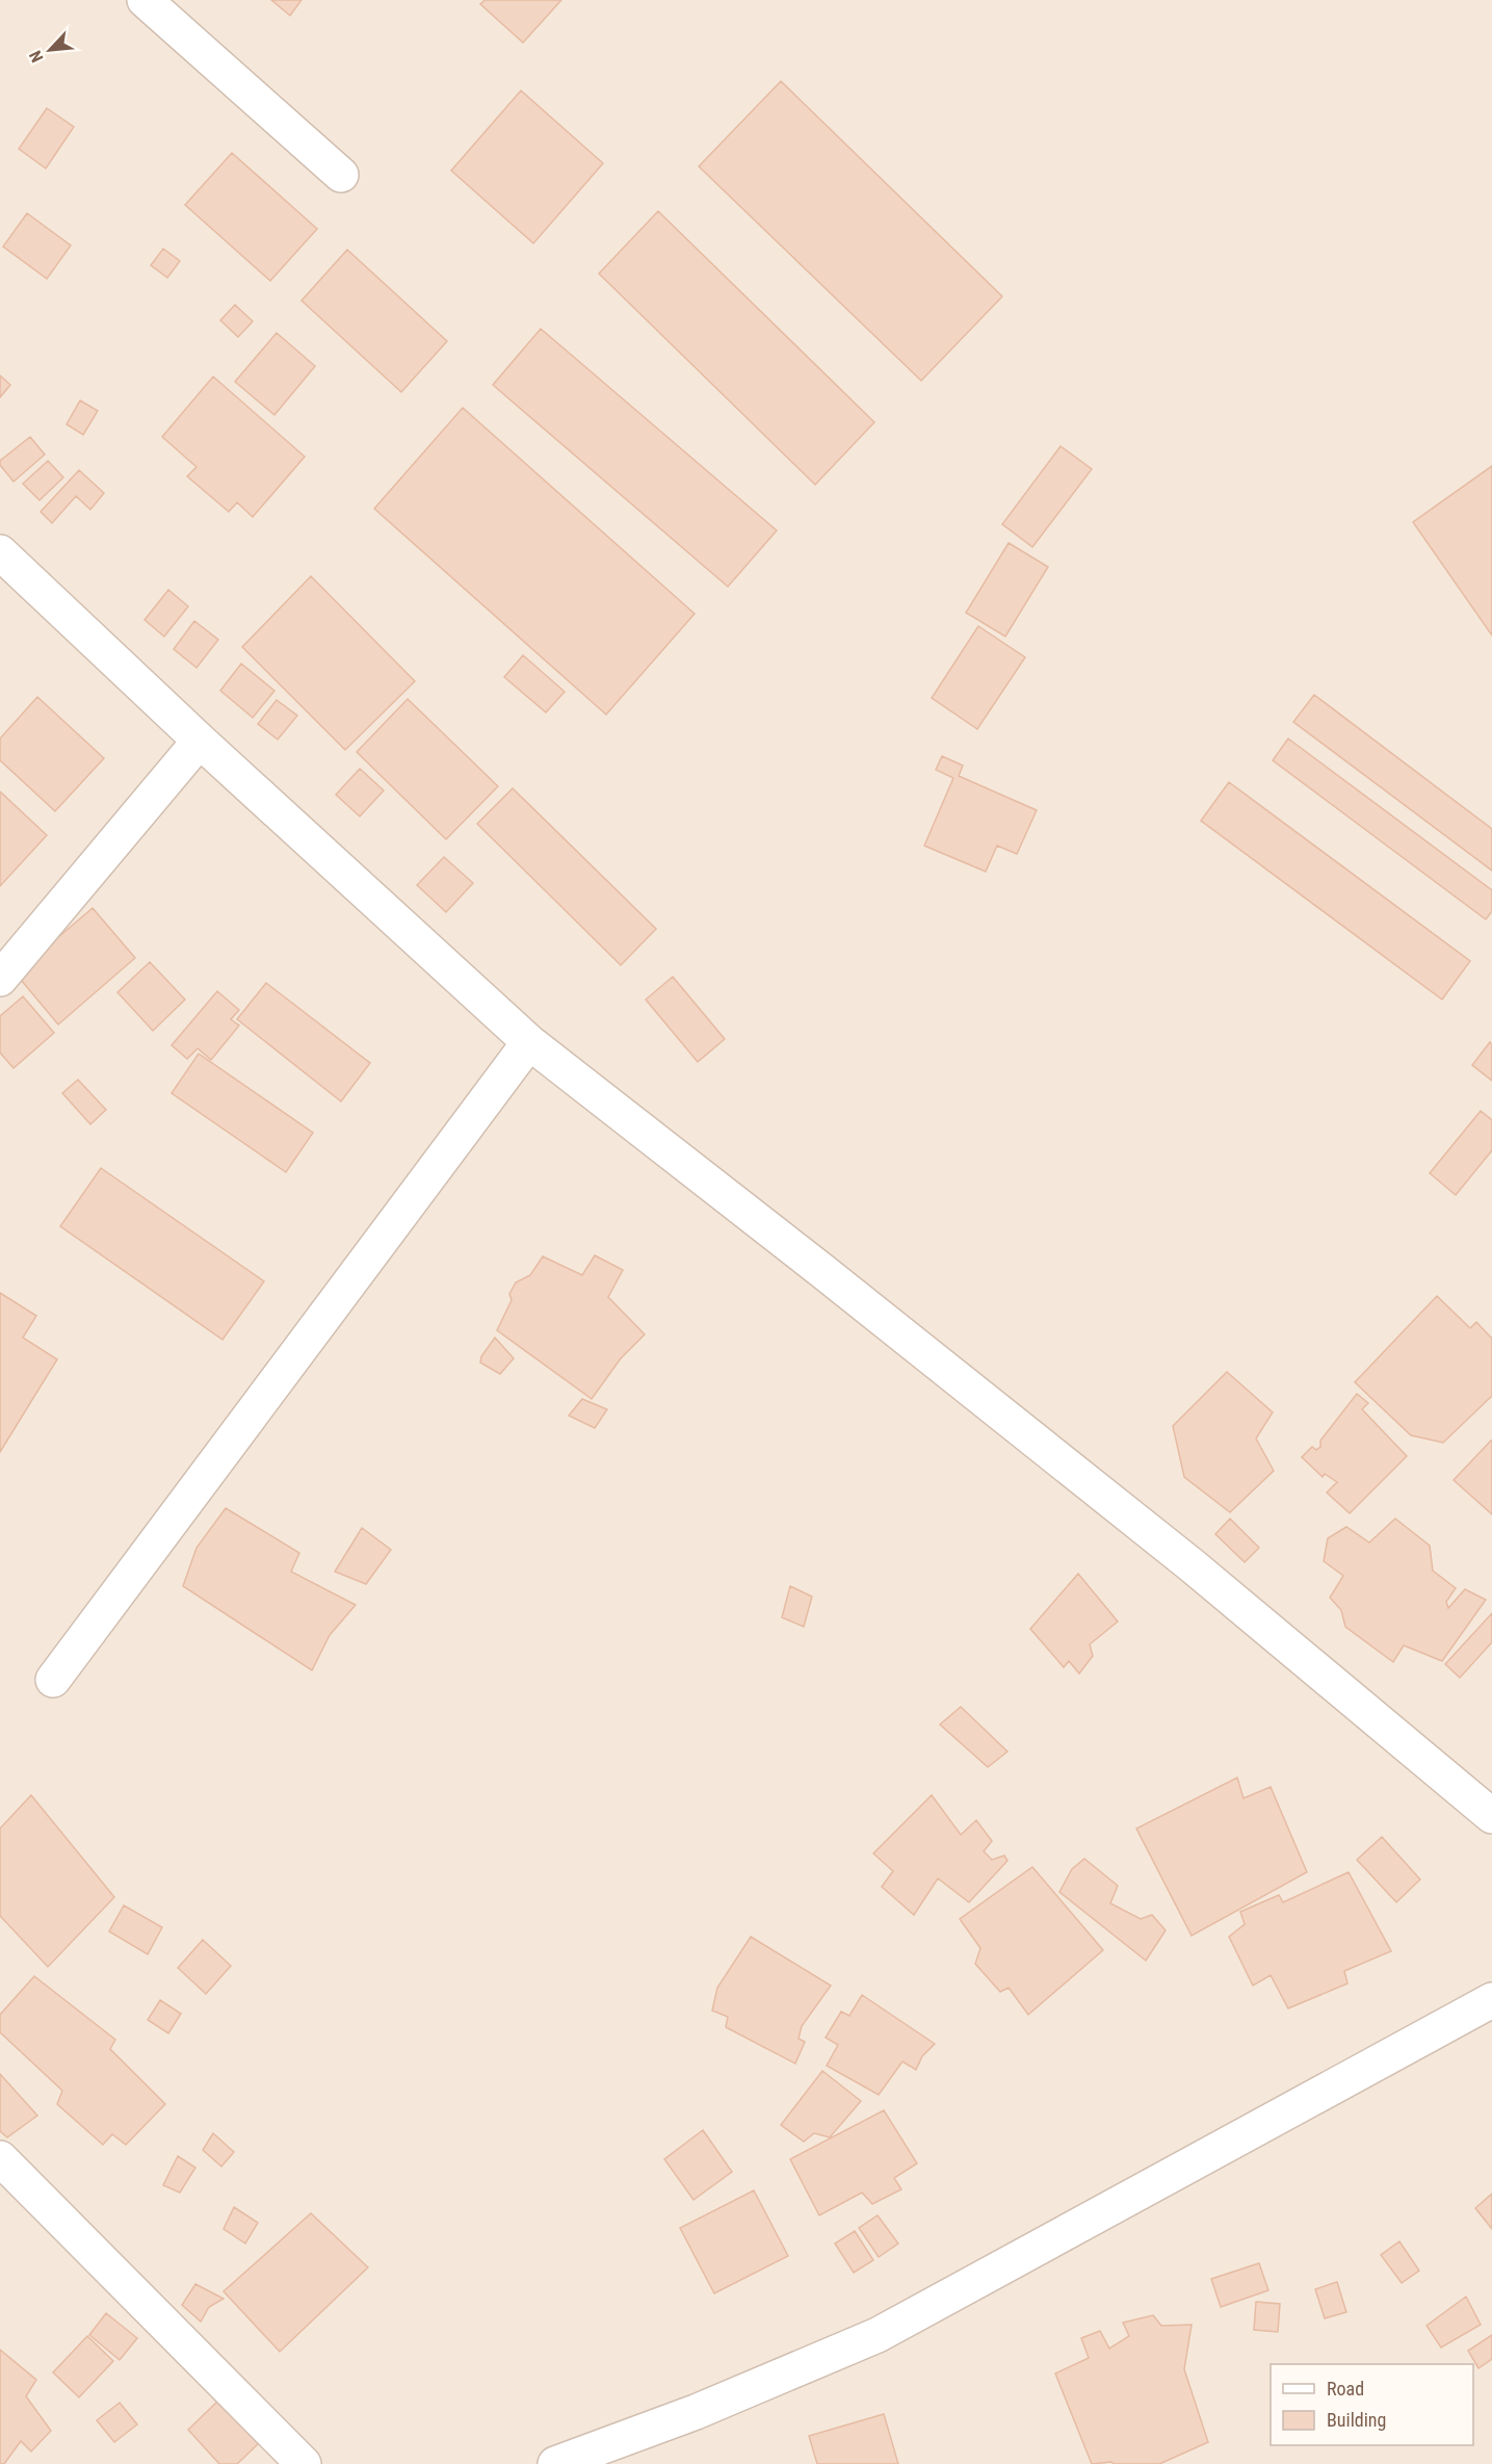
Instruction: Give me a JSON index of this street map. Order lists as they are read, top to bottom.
{
  "legend": ["Road", "Building"],
  "north": "bottom left"
}
